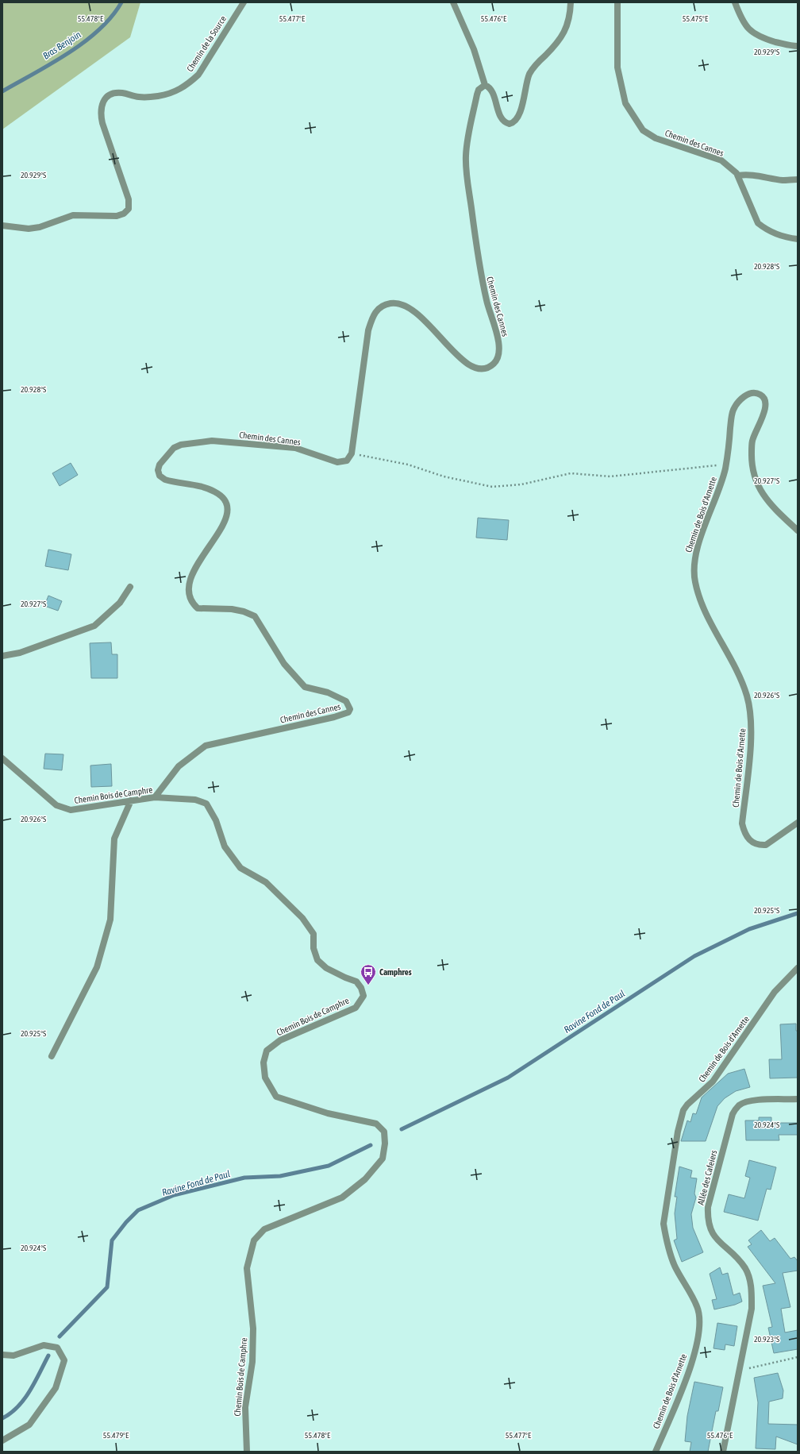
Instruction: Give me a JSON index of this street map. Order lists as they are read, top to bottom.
{
  "streets": {
    "street": [
      "Chemin de la Source",
      "Chemin des Cannes",
      "Chemin de Bois d'Arnette",
      "Chemin Bois de Camphre",
      "Allée des Cafeiers"
    ]
  },
  "crossings": [
    ["Chemin des Cannes", "Chemin Bois de Camphre"]
  ],
  "water": ["Bras Benjoin", "Ravine Fond de Paul"],
  "places": {
    "bus stop": ["Camphres"]
  },
  "coordinates": [
    "55.475°E",
    "55.478°E",
    "55.477°E",
    "55.476°E",
    "20.929°S",
    "20.928°S",
    "20.927°S",
    "20.926°S",
    "20.925°S",
    "20.924°S",
    "20.923°S",
    "55.479°E"
  ]
}
